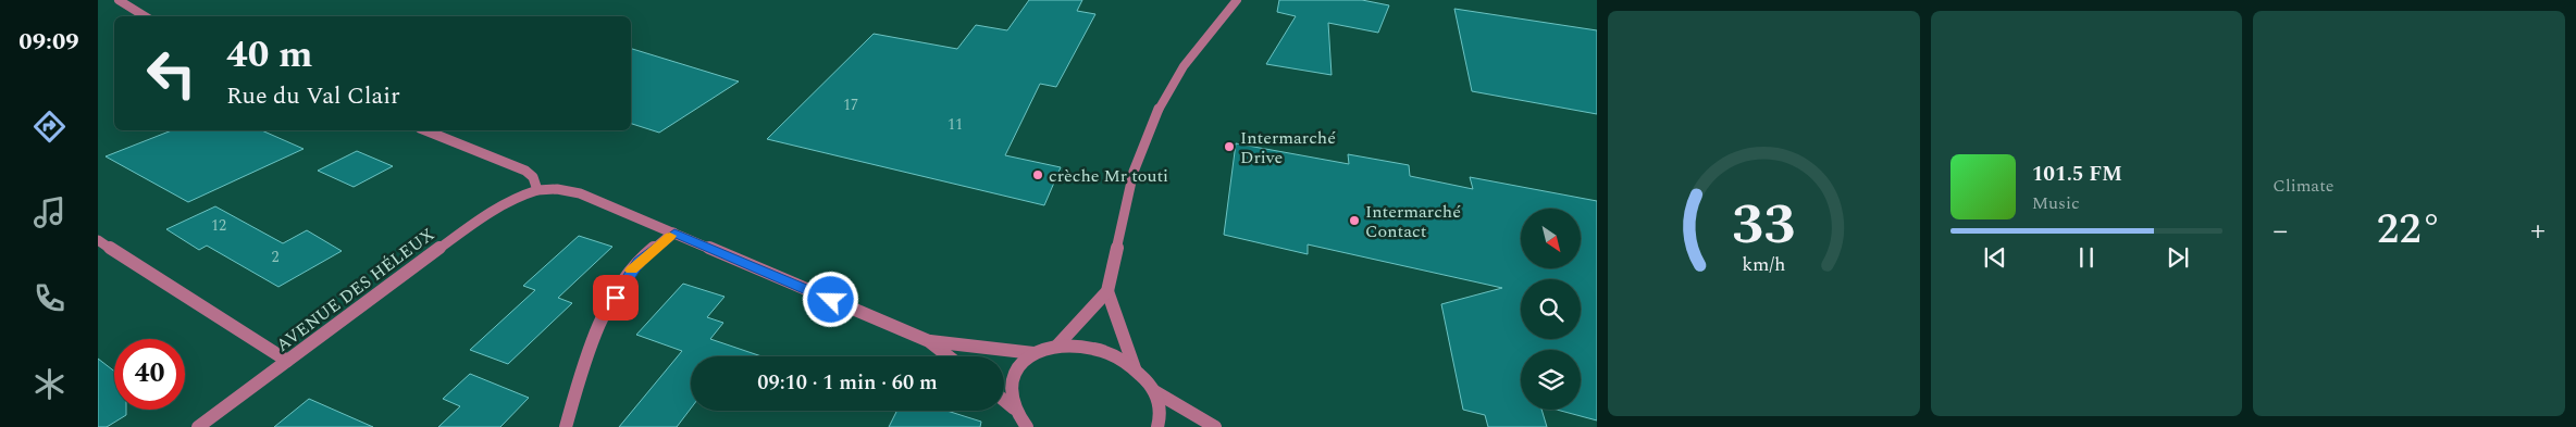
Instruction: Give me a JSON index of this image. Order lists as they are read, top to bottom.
{
  "streets": {
    "street": ["AVENUE DES HÉLEUX"]
  },
  "places": ["Intermarché Drive", "crèche Mr touti", "Intermarché Contact"],
  "house_numbers": [
    "17",
    "11",
    "12",
    "2"
  ],
  "north": "bottom right",
  "page": {
    "tabs": "09:09",
    "tile": "Climate",
    "turn": ["40 m", "Rue du Val Clair"],
    "song": ["101.5 FM", "Music"],
    "heat": ["−", "22°", "+"],
    "limit": "40",
    "trip": "09:10 · 1 min · 60 m",
    "gauge": ["33", "km/h"]
  }
}
